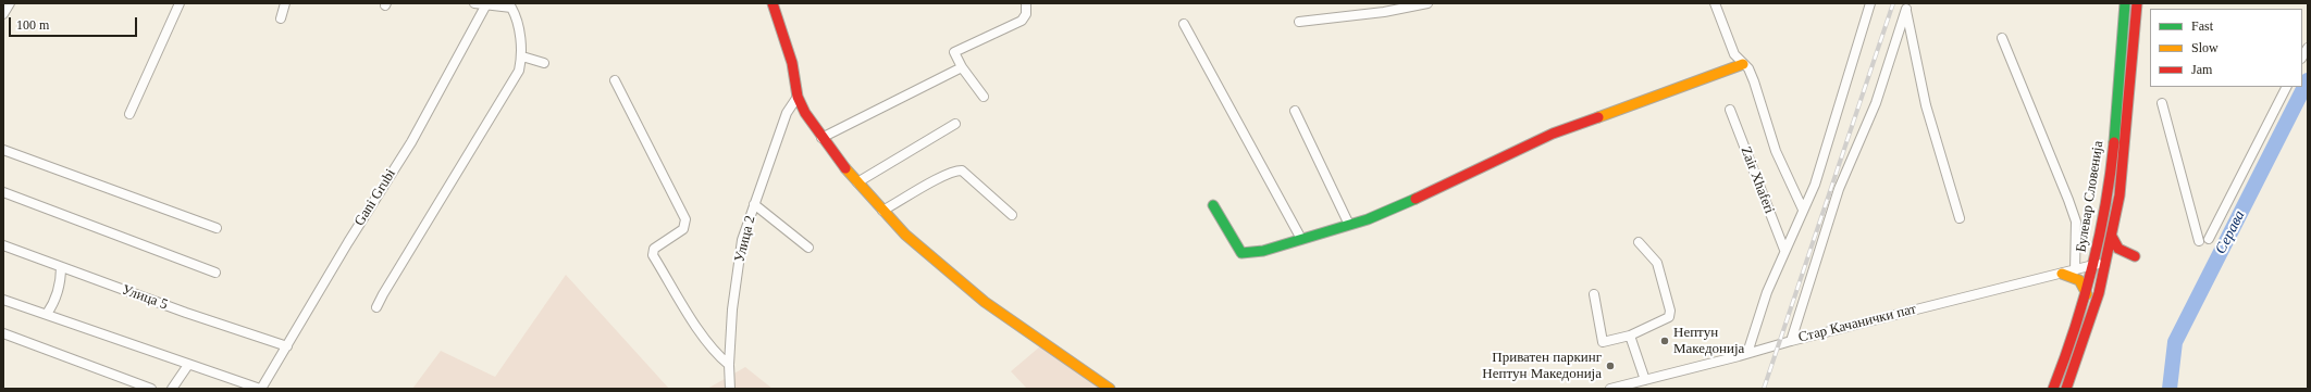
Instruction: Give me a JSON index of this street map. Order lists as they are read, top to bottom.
{
  "streets": {
    "street": [
      "Zair Xhaferi",
      "Булевар Словенија",
      "Gani Grubi",
      "Улица 2",
      "Улица 5",
      "Стар Качанички пат"
    ]
  },
  "crossings": [
    ["Булевар Словенија", "Стар Качанички пат"],
    ["Gani Grubi", "Улица 5"]
  ],
  "water": ["Серава"],
  "places": ["Нептун Македонија", "Приватен паркинг Нептун Македонија"],
  "legend": ["Fast", "Slow", "Jam"],
  "scale_bar": "100 m"
}
